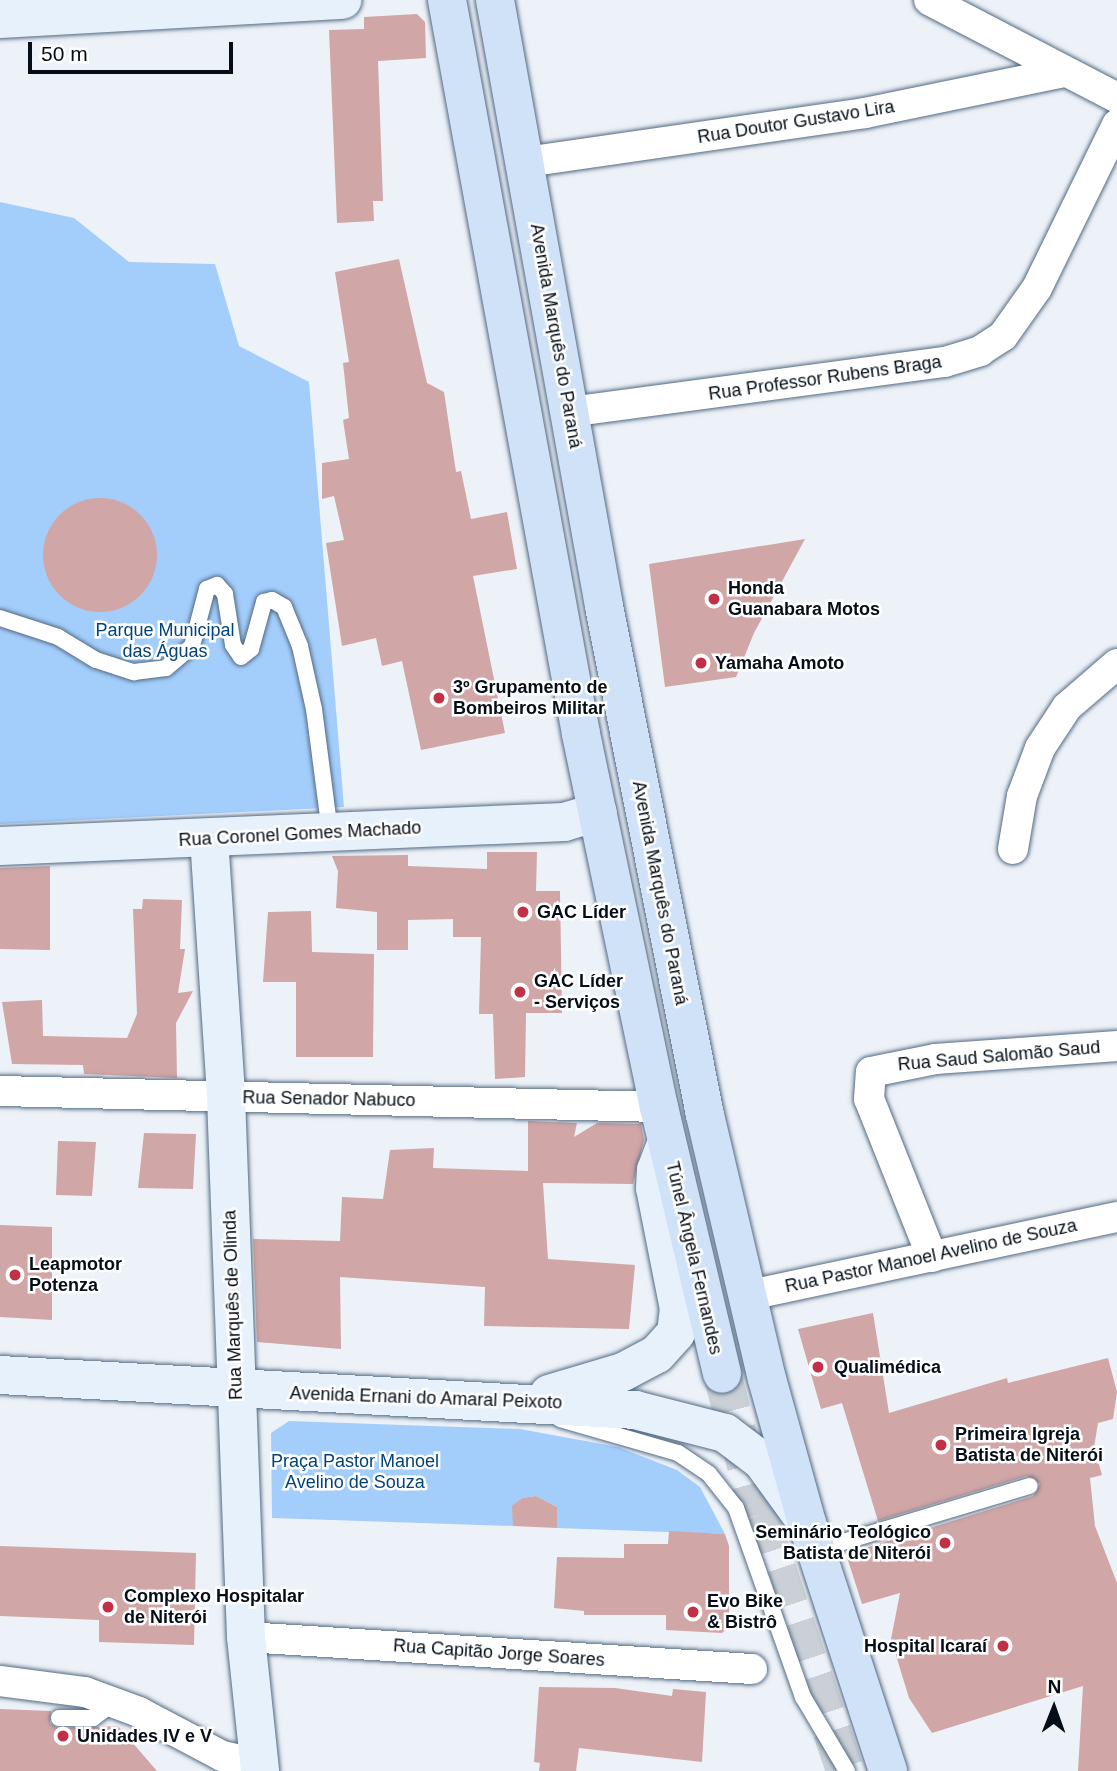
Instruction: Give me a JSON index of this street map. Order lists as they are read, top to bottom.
{
  "streets": {
    "main road": ["Avenida Marquês do Paraná", "Túnel Ângela Fernandes"],
    "street": [
      "Rua Doutor Gustavo Lira",
      "Rua Professor Rubens Braga",
      "Rua Coronel Gomes Machado",
      "Rua Saud Salomão Saud",
      "Rua Senador Nabuco",
      "Rua Pastor Manoel Avelino de Souza",
      "Rua Marquês de Olinda",
      "Avenida Ernani do Amaral Peixoto",
      "Rua Capitão Jorge Soares"
    ]
  },
  "crossings": [
    ["Rua Doutor Gustavo Lira", "Avenida Marquês do Paraná"],
    ["Avenida Marquês do Paraná", "Rua Professor Rubens Braga"],
    ["Avenida Marquês do Paraná", "Rua Pastor Manoel Avelino de Souza"],
    ["Avenida Marquês do Paraná", "Avenida Ernani do Amaral Peixoto"],
    ["Rua Coronel Gomes Machado", "Rua Marquês de Olinda"],
    ["Rua Saud Salomão Saud", "Rua Pastor Manoel Avelino de Souza"],
    ["Rua Senador Nabuco", "Túnel Ângela Fernandes"],
    ["Rua Senador Nabuco", "Rua Marquês de Olinda"],
    ["Rua Marquês de Olinda", "Avenida Ernani do Amaral Peixoto"],
    ["Rua Marquês de Olinda", "Rua Capitão Jorge Soares"]
  ],
  "parks": ["Parque Municipal das Águas", "Praça Pastor Manoel Avelino de Souza"],
  "places": [
    "Honda Guanabara Motos",
    "Yamaha Amoto",
    "3º Grupamento de Bombeiros Militar",
    "GAC Líder",
    "GAC Líder - Serviços",
    "Leapmotor Potenza",
    "Qualimédica",
    "Primeira Igreja Batista de Niterói",
    "Seminário Teológico Batista de Niterói",
    "Complexo Hospitalar de Niterói",
    "Evo Bike & Bistrô",
    "Hospital Icaraí",
    "Unidades IV e V"
  ],
  "scale_bar": "50 m",
  "north": "top"
}
